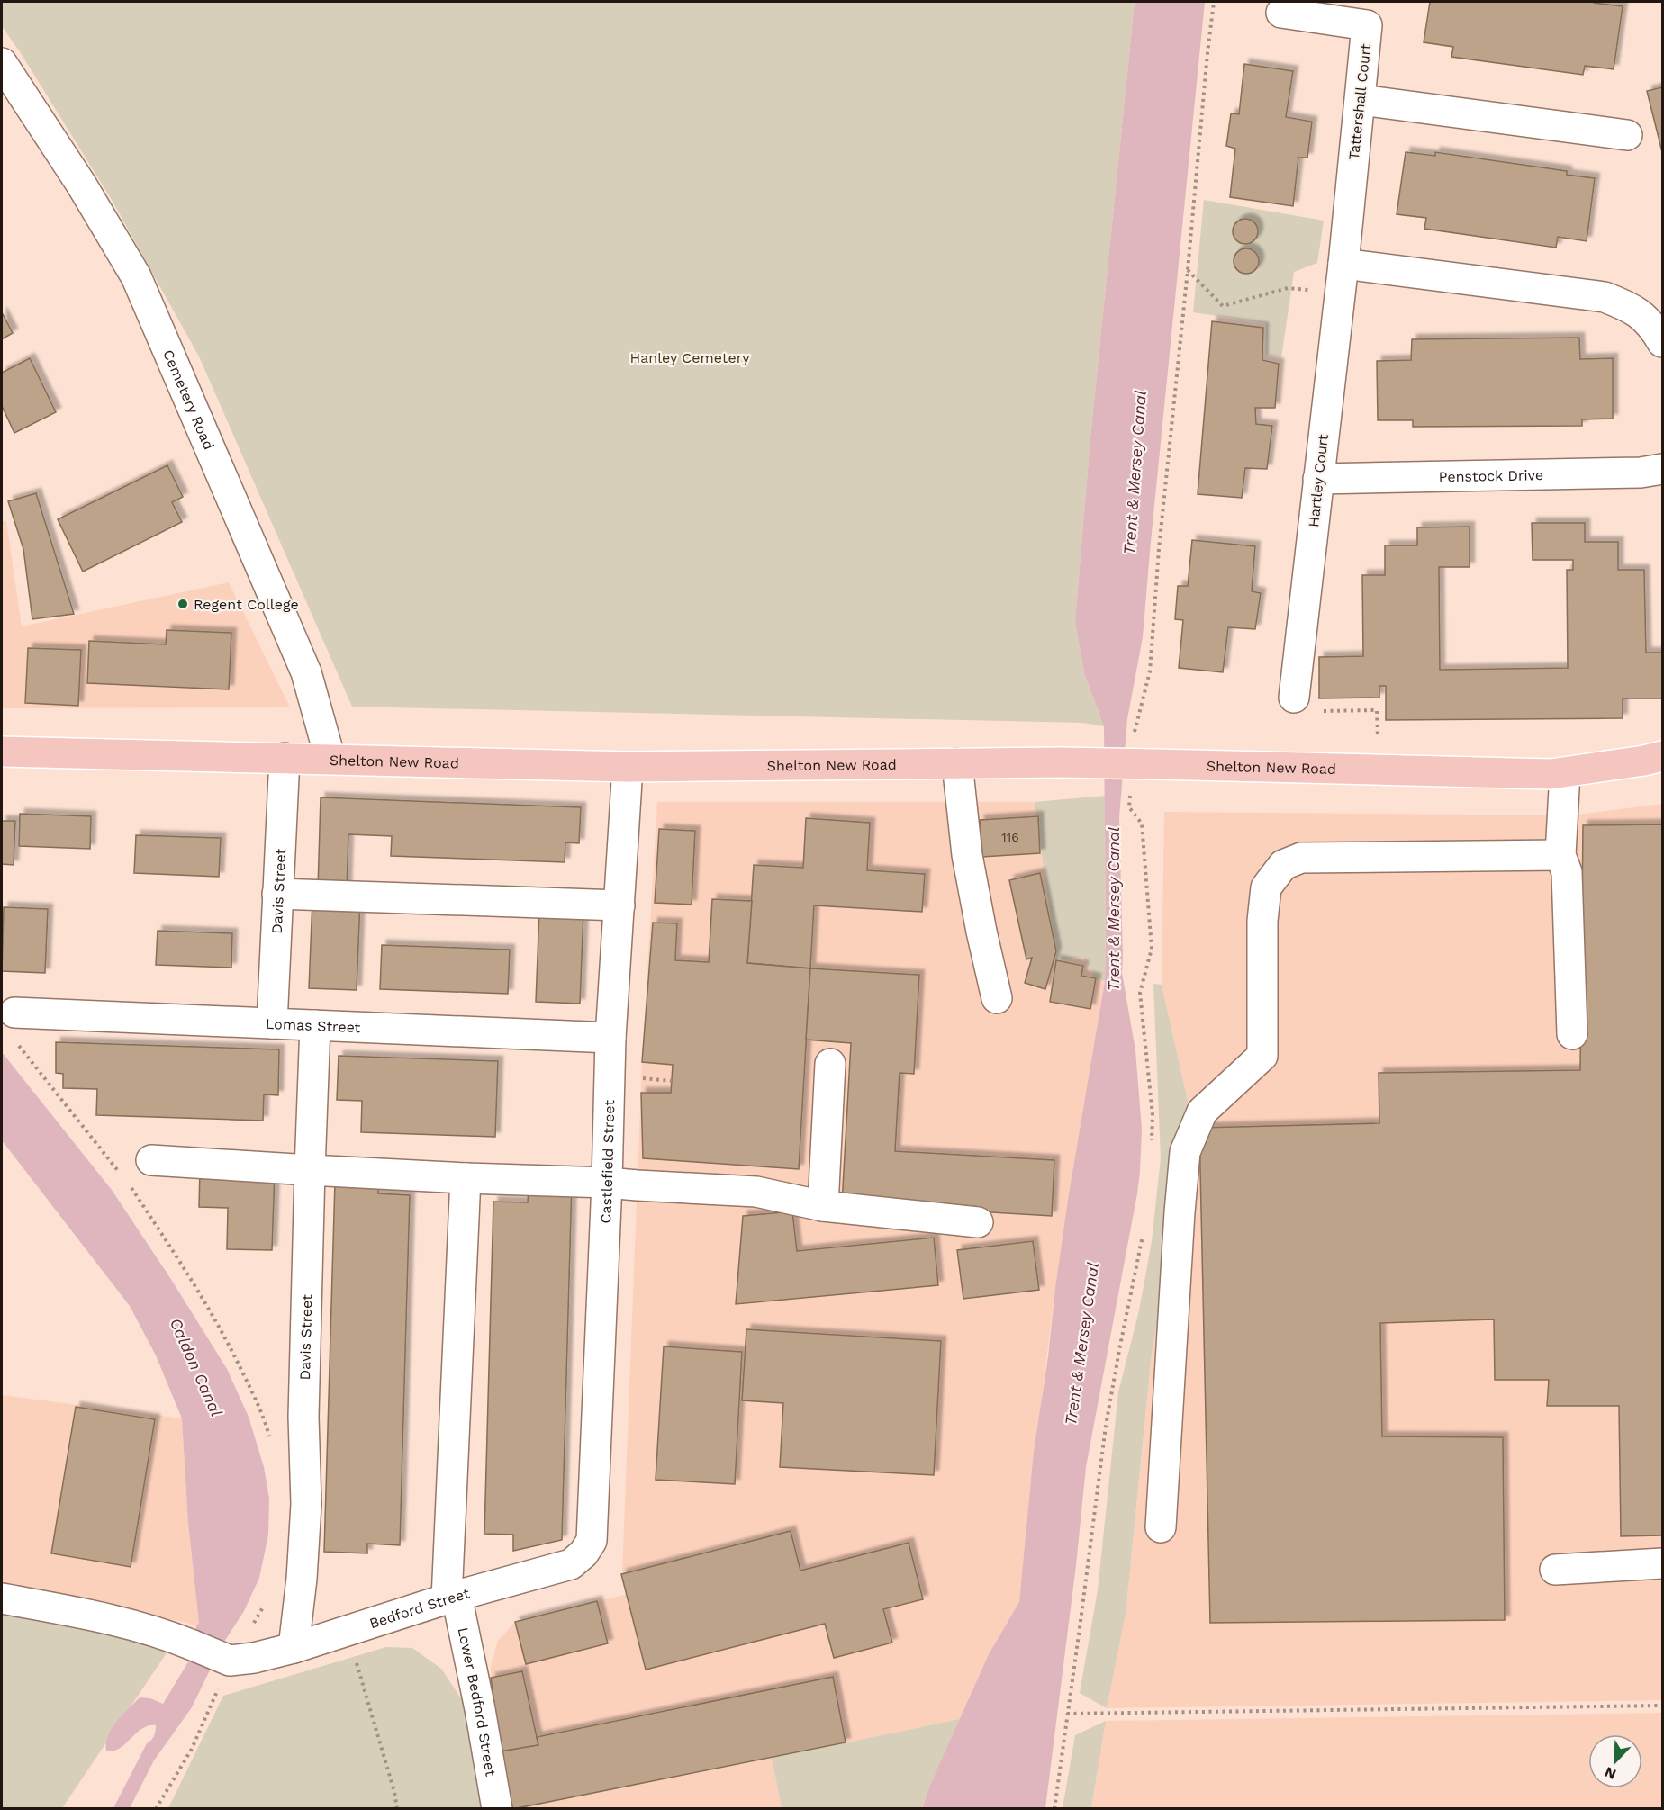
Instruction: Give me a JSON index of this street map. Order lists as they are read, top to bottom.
{
  "streets": {
    "main road": ["Shelton New Road"],
    "street": [
      "Tattershall Court",
      "Cemetery Road",
      "Penstock Drive",
      "Hartley Court",
      "Davis Street",
      "Lomas Street",
      "Castlefield Street",
      "Bedford Street",
      "Lower Bedford Street"
    ]
  },
  "crossings": [
    ["Tattershall Court", "Hartley Court"],
    ["Cemetery Road", "Shelton New Road"],
    ["Penstock Drive", "Hartley Court"],
    ["Shelton New Road", "Davis Street"],
    ["Shelton New Road", "Castlefield Street"],
    ["Davis Street", "Lomas Street"],
    ["Davis Street", "Bedford Street"],
    ["Lomas Street", "Castlefield Street"],
    ["Castlefield Street", "Bedford Street"],
    ["Bedford Street", "Lower Bedford Street"]
  ],
  "water": ["Trent & Mersey Canal", "Caldon Canal"],
  "parks": ["Hanley Cemetery"],
  "places": ["Regent College"],
  "house_numbers": ["116"],
  "north": "bottom left"
}
